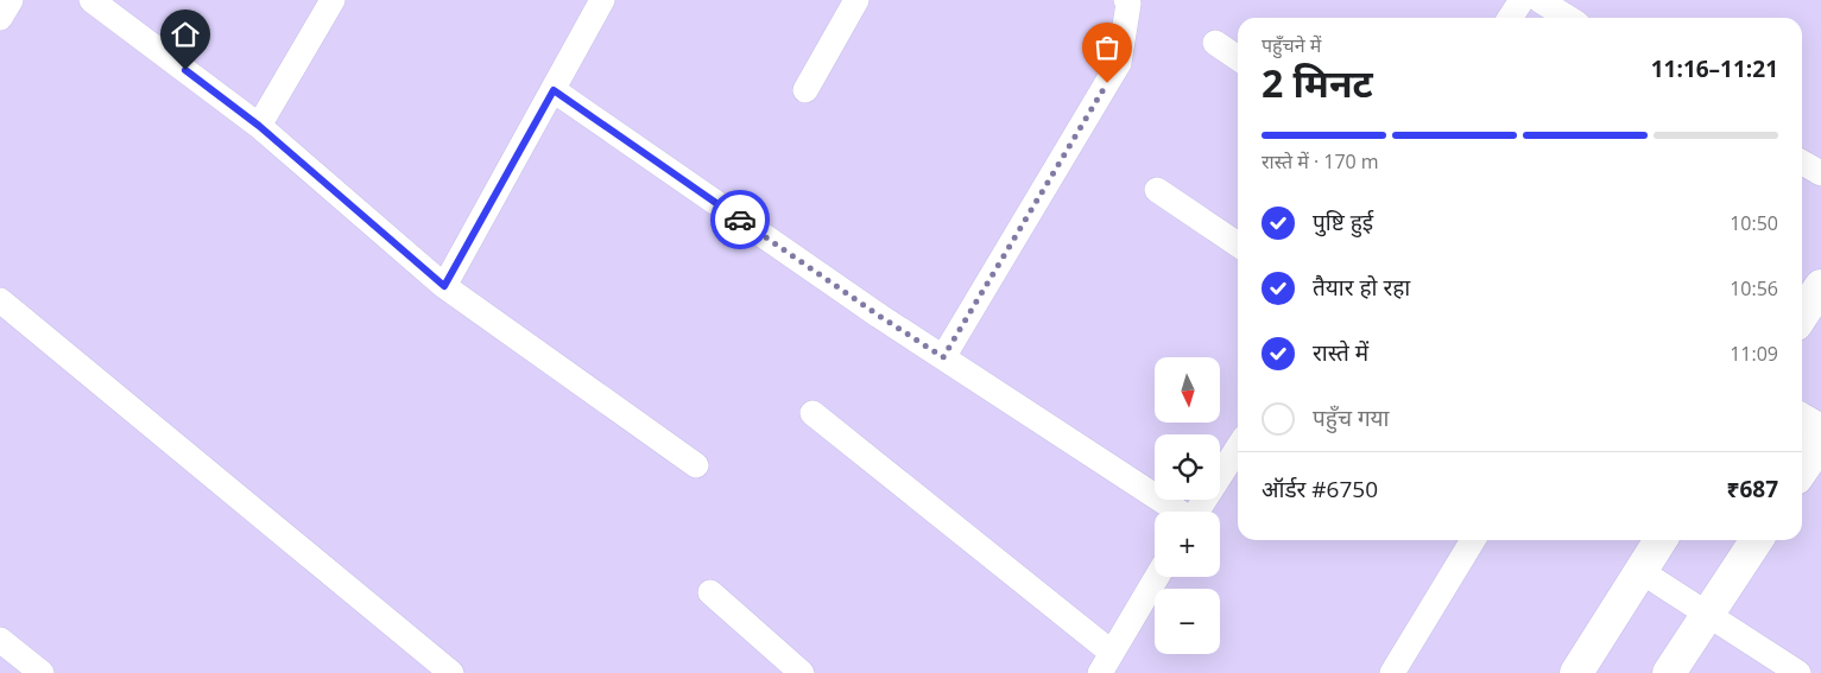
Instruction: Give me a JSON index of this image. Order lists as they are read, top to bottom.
{
  "north": "bottom",
  "page": {
    "heading": ["2 मिनट", "पहुँचने में", "11:16–11:21"],
    "panel": ["ऑर्डर #6750", "₹687"],
    "bar": "रास्ते में · 170 m",
    "list": [
      ["पुष्टि हुई", "10:50"],
      ["तैयार हो रहा", "10:56"],
      ["रास्ते में", "11:09"],
      "पहुँच गया"
    ],
    "map_buttons": ["+", "−"]
  }
}
